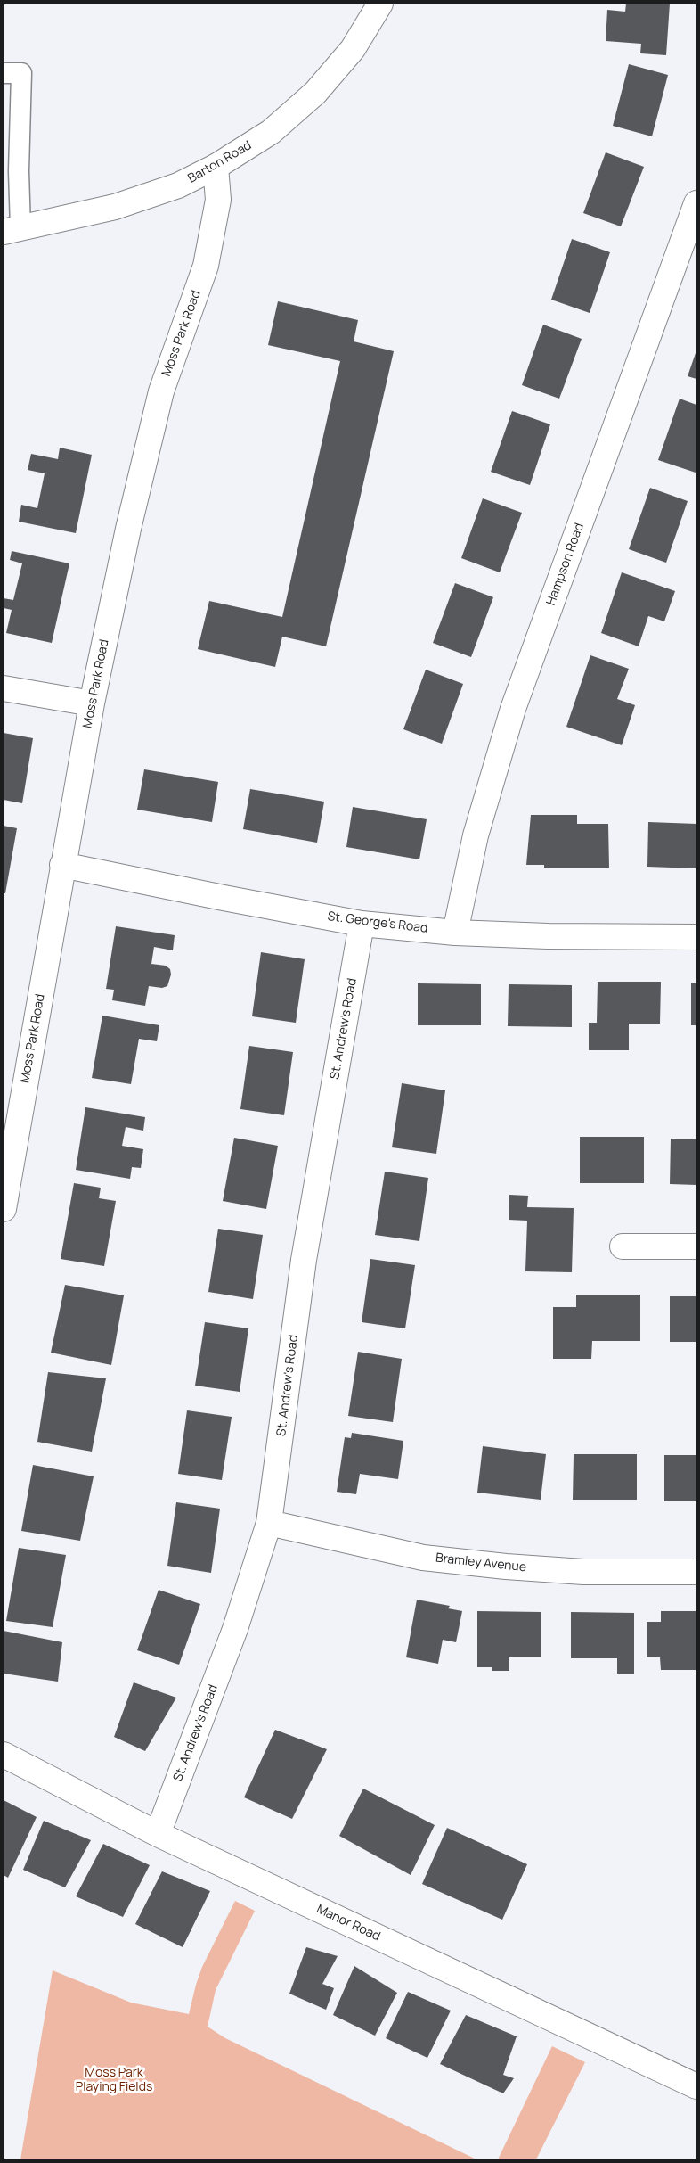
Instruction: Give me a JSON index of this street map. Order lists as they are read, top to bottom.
{
  "streets": {
    "street": [
      "Barton Road",
      "Moss Park Road",
      "Hampson Road",
      "St. George's Road",
      "St. Andrew's Road",
      "Bramley Avenue",
      "Manor Road"
    ]
  },
  "crossings": [
    ["Barton Road", "Moss Park Road"],
    ["Moss Park Road", "St. George's Road"],
    ["Hampson Road", "St. George's Road"],
    ["St. George's Road", "St. Andrew's Road"],
    ["St. Andrew's Road", "Bramley Avenue"],
    ["St. Andrew's Road", "Manor Road"]
  ],
  "parks": ["Moss Park Playing Fields"]
}
